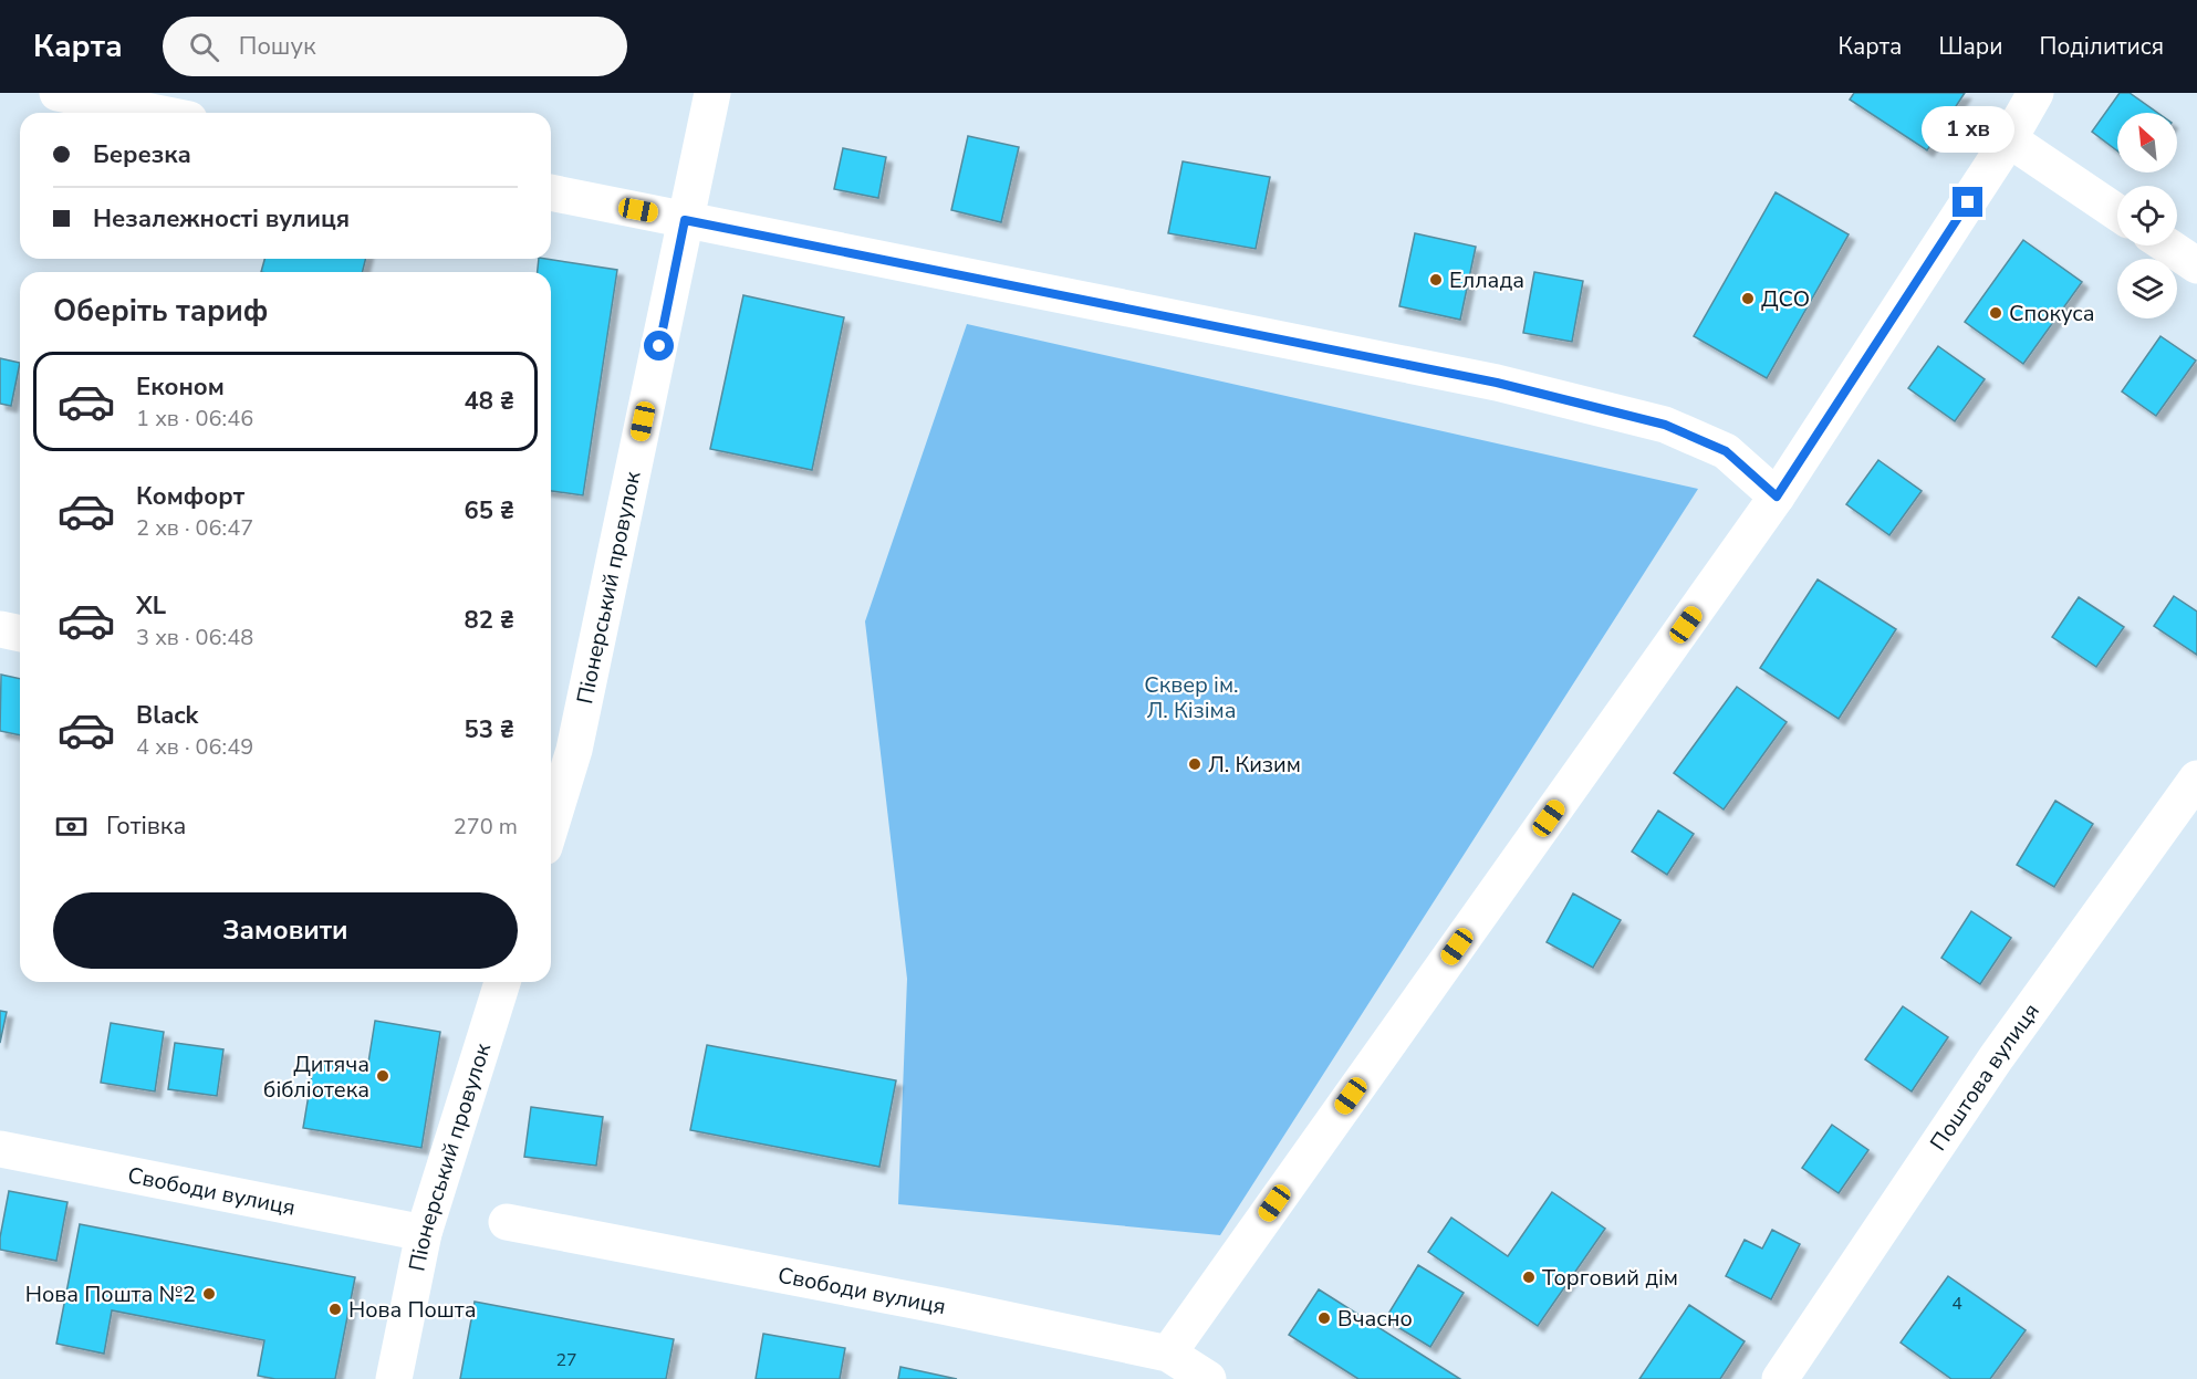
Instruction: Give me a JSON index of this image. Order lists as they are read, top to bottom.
{
  "streets": {
    "street": ["Піонерський провулок", "Поштова вулиця", "Свободи вулиця"]
  },
  "crossings": [
    ["Піонерський провулок", "Свободи вулиця"]
  ],
  "parks": ["Сквер ім. Л. Кізіма"],
  "places": [
    "Еллада",
    "ДСО",
    "Спокуса",
    "Л. Кизим",
    "Дитяча бібліотека",
    "Торговий дім",
    "Нова Пошта №2",
    "Нова Пошта",
    "Вчасно"
  ],
  "house_numbers": ["4", "27"],
  "north": "top left",
  "page": {
    "header": "Карта",
    "search": "Пошук",
    "nav": ["Карта", "Шари", "Поділитися"],
    "bubble": "1 хв",
    "banner": ["Березка", "Незалежності вулиця"],
    "heading": "Оберіть тариф",
    "list": [
      {
        "name": "Економ",
        "note": "1 хв · 06:46",
        "value": "48 ₴"
      },
      {
        "name": "Комфорт",
        "note": "2 хв · 06:47",
        "value": "65 ₴"
      },
      {
        "name": "XL",
        "note": "3 хв · 06:48",
        "value": "82 ₴"
      },
      {
        "name": "Black",
        "note": "4 хв · 06:49",
        "value": "53 ₴"
      }
    ],
    "pay": ["Готівка", "270 m"],
    "buttons": "Замовити"
  }
}
